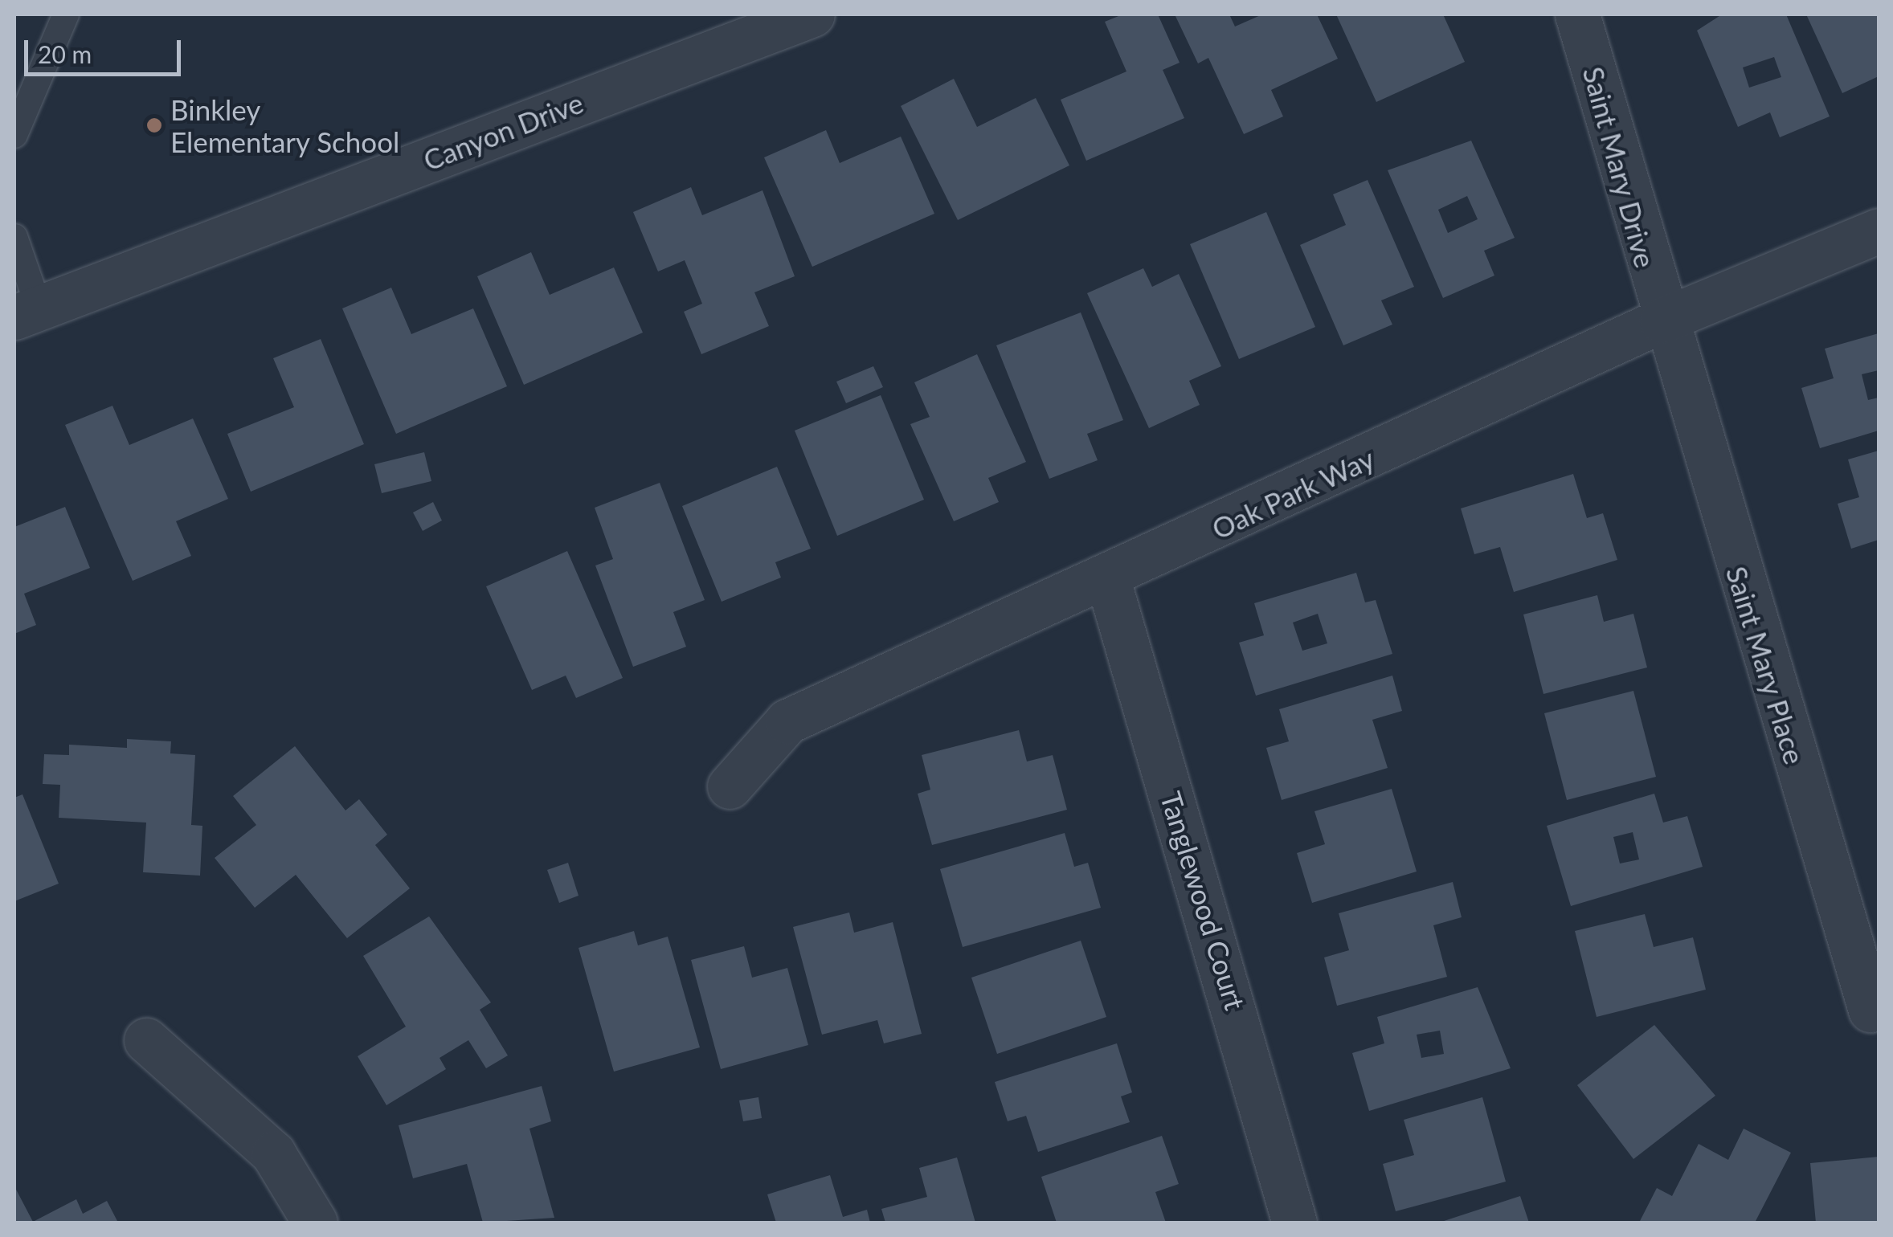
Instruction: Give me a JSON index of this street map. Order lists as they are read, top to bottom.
{
  "streets": {
    "street": [
      "Canyon Drive",
      "Saint Mary Drive",
      "Oak Park Way",
      "Saint Mary Place",
      "Tanglewood Court"
    ]
  },
  "crossings": [
    ["Saint Mary Drive", "Oak Park Way"],
    ["Saint Mary Drive", "Saint Mary Place"],
    ["Oak Park Way", "Saint Mary Place"],
    ["Oak Park Way", "Tanglewood Court"]
  ],
  "places": ["Binkley Elementary School"],
  "scale_bar": "20 m"
}
